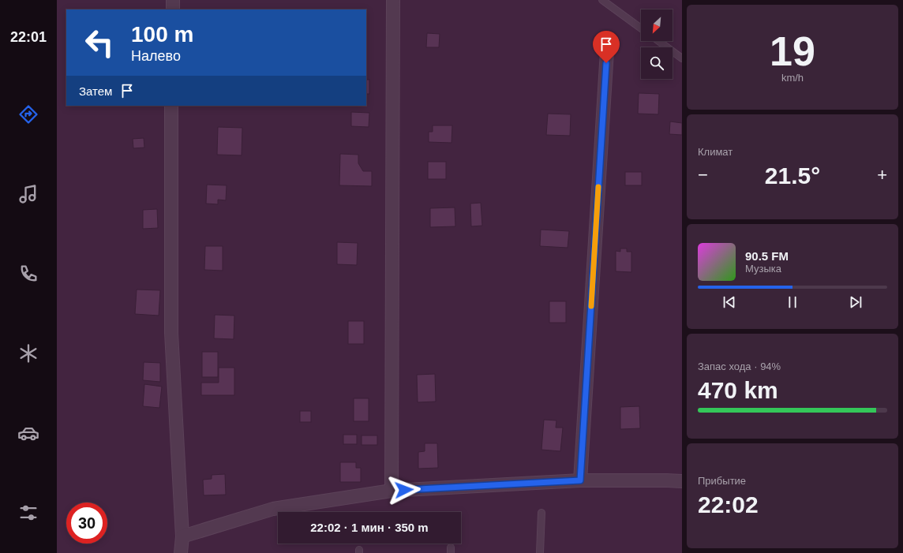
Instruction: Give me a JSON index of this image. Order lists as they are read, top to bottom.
{
  "north": "bottom left",
  "page": {
    "tabs": "22:01",
    "tile": [
      ["19", "km/h"],
      "Климат",
      ["Запас хода · 94%", "470 km"],
      ["Прибытие", "22:02"]
    ],
    "turn": ["100 m", "Налево"],
    "then": "Затем",
    "heat": ["−", "21.5°", "+"],
    "song": ["90.5 FM", "Музыка"],
    "limit": "30",
    "trip": "22:02 · 1 мин · 350 m"
  }
}
